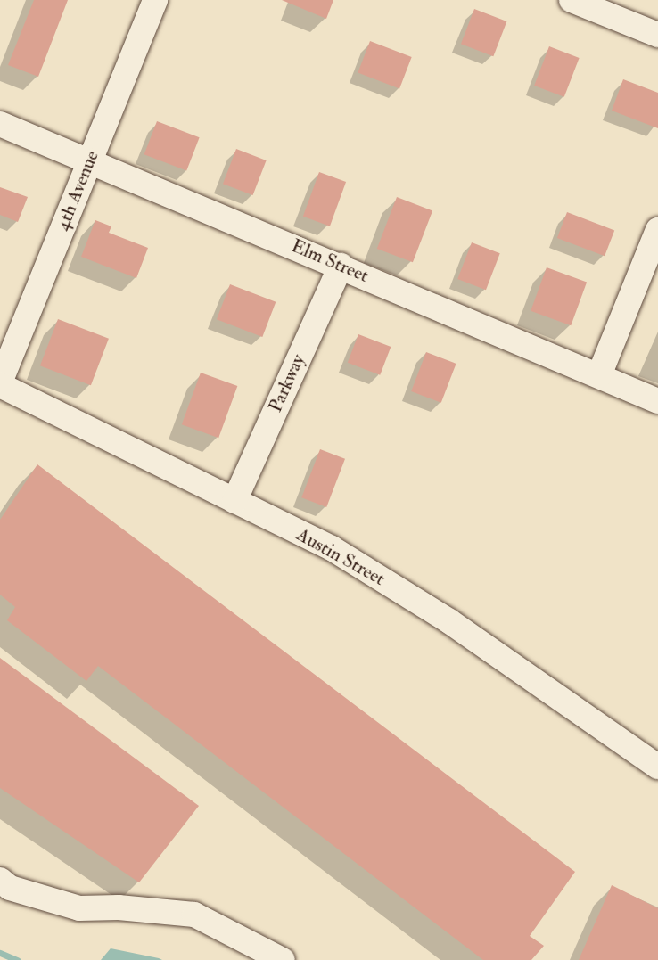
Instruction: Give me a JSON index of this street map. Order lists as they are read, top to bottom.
{
  "streets": {
    "street": [
      "4th Avenue",
      "Elm Street",
      "Parkway",
      "Austin Street"
    ]
  },
  "crossings": [
    ["4th Avenue", "Elm Street"],
    ["4th Avenue", "Austin Street"],
    ["Elm Street", "Parkway"],
    ["Parkway", "Austin Street"]
  ]
}
